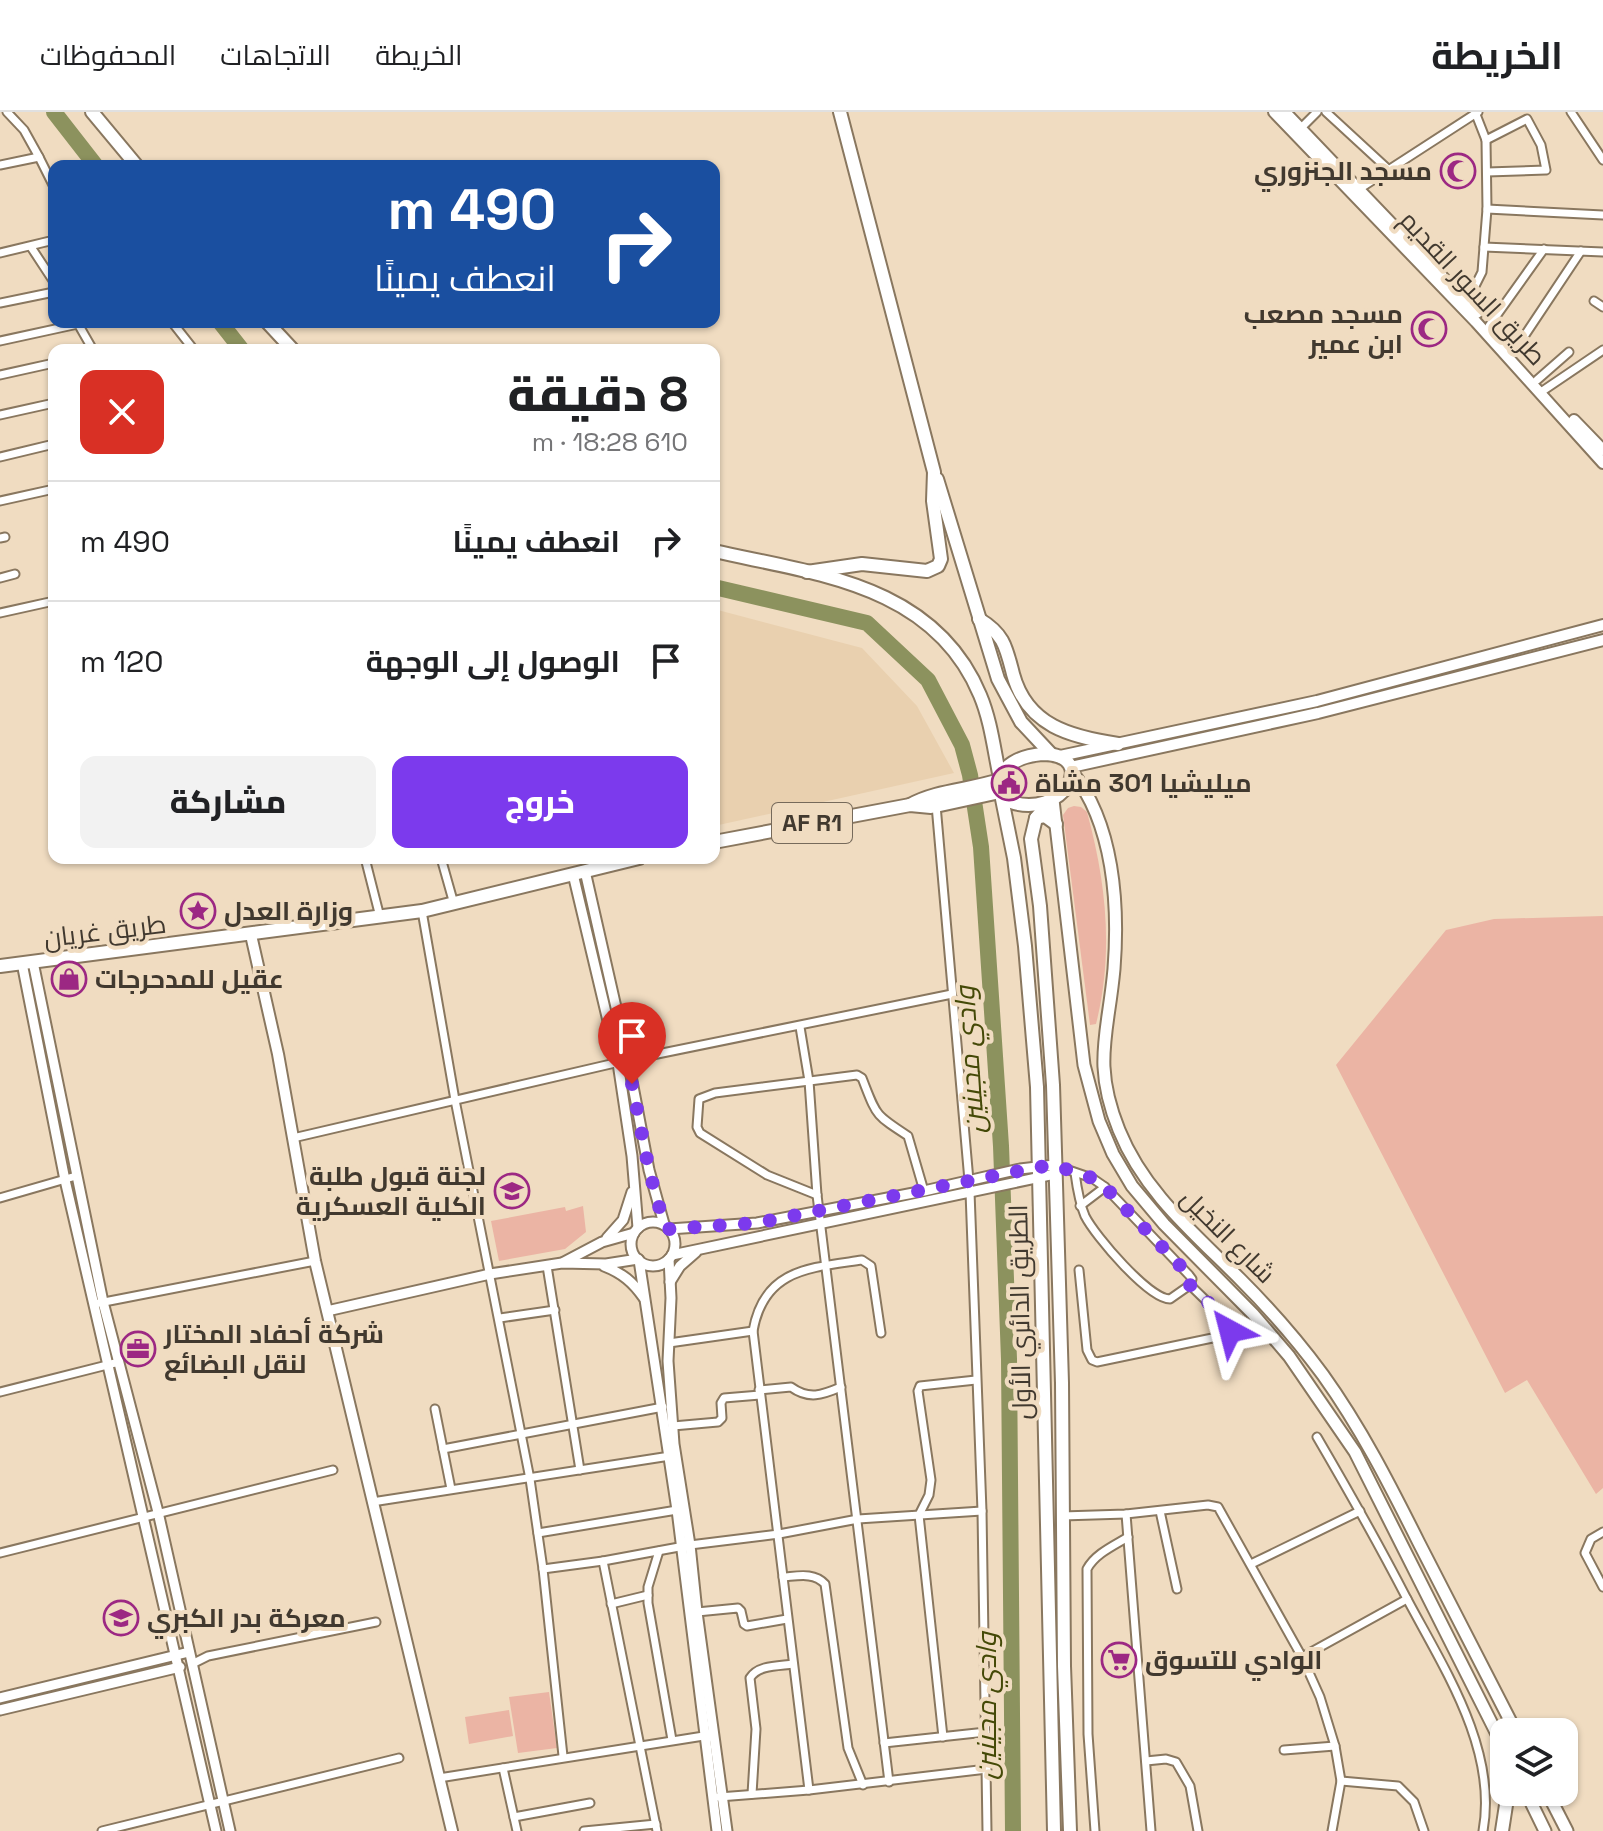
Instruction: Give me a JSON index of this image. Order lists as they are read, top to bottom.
{
  "streets": {
    "highway": ["AF R1", "طريق غريان", "الطريق الدائري الأول"],
    "main road": ["طريق السور القديم", "شارع النخيل"]
  },
  "crossings": [
    ["شارع النخيل", "الطريق الدائري الأول"]
  ],
  "water": ["وادي مجينين"],
  "places": {
    "mosque": ["مسجد الجنزوري", "مسجد مصعب ابن عمير"],
    "public building": ["ميليشيا 301 مشاة"],
    "place": ["وزارة العدل"],
    "shop": ["عقيل للمدحرجات"],
    "school or university": ["لجنة قبول طلبة الكلية العسكرية", "معركة بدر الكبري"],
    "office": ["شركة أحفاد المختار لنقل البضائع"],
    "supermarket": ["الوادي للتسوق"]
  },
  "page": {
    "header": "الخريطة",
    "nav": ["الخريطة", "الاتجاهات", "المحفوظات"],
    "turn": ["490 m", "انعطف يمينًا"],
    "heading": ["8 دقيقة", "610 m · 18:28"],
    "list": [
      {
        "name": "انعطف يمينًا",
        "value": "490 m"
      },
      {
        "name": "الوصول إلى الوجهة",
        "value": "120 m"
      }
    ],
    "buttons": ["خروج", "مشاركة"]
  }
}
